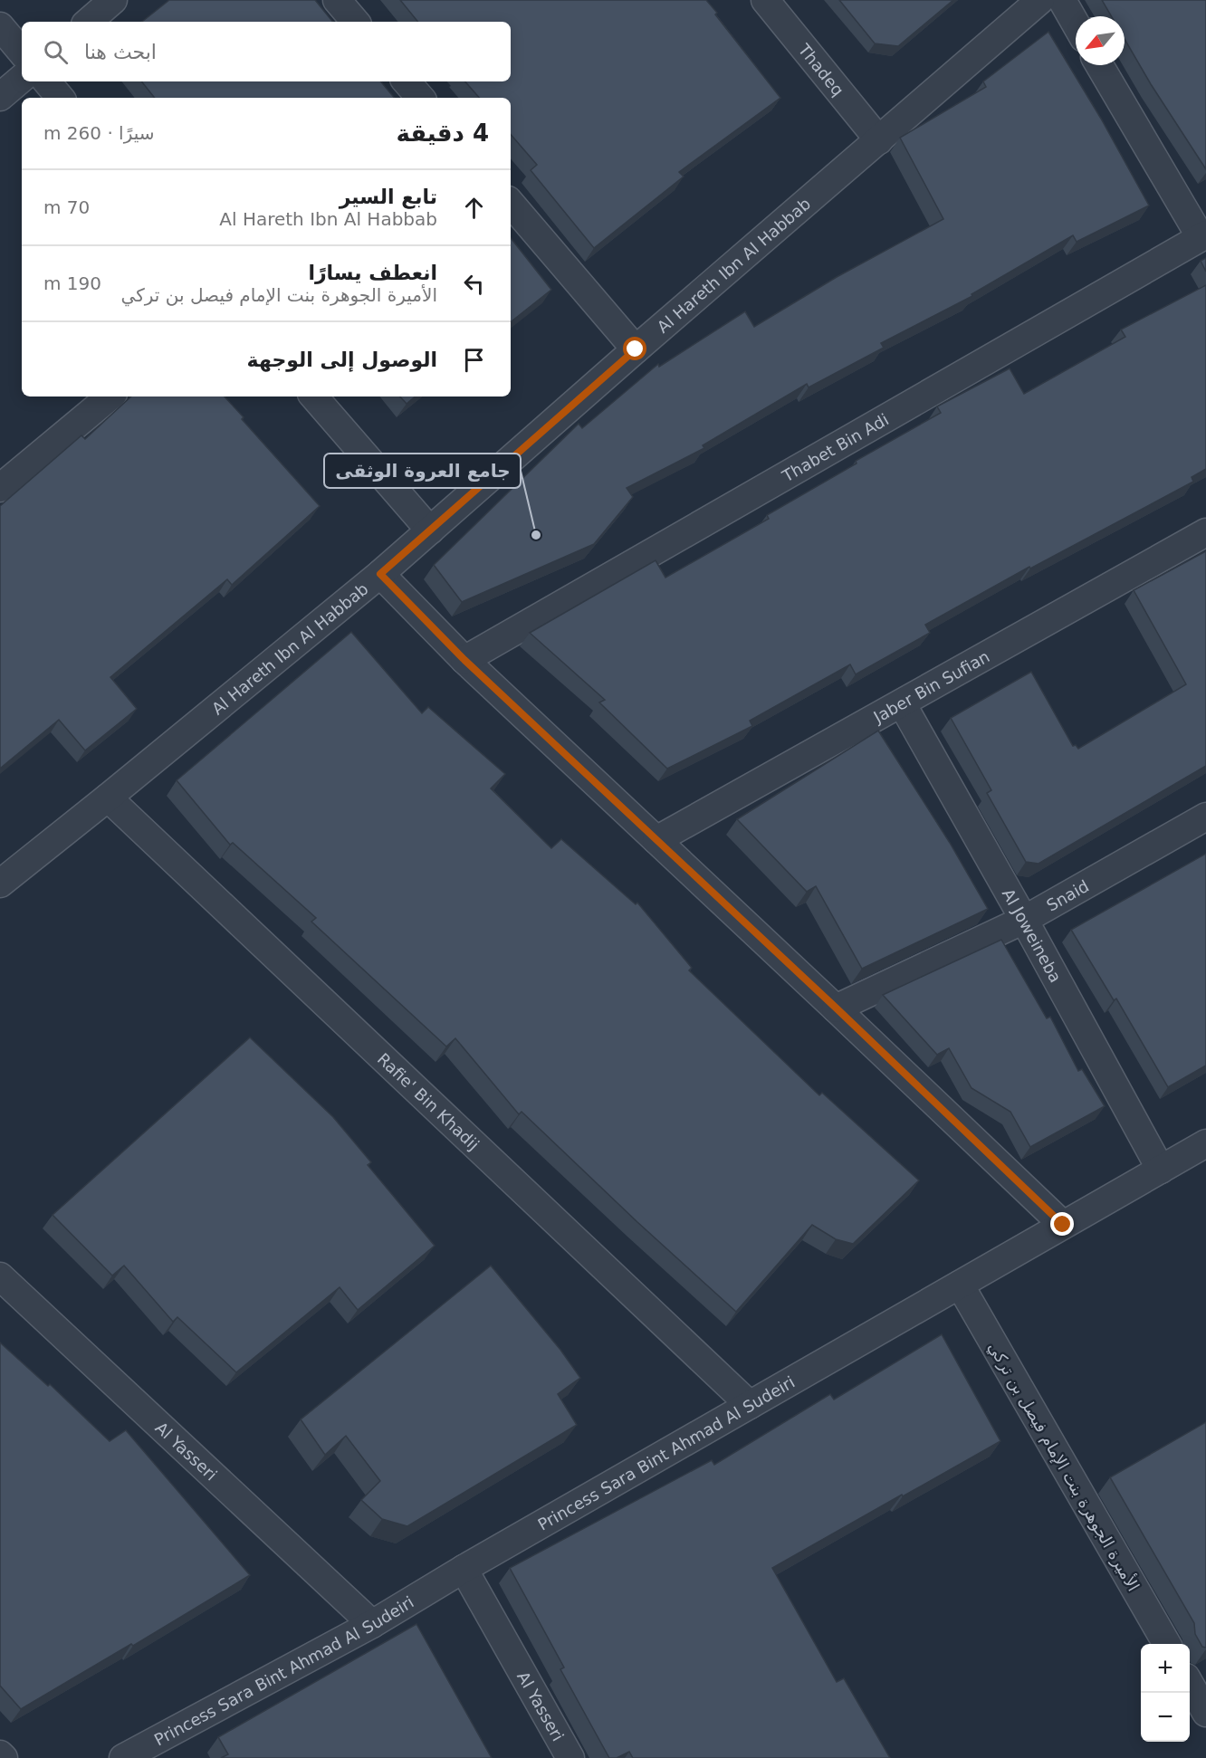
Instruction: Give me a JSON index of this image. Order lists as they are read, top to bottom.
{
  "streets": {
    "street": [
      "Thadeq",
      "Al Hareth Ibn Al Habbab",
      "Thabet Bin Adi",
      "Jaber Bin Sufian",
      "Snaid",
      "Al Joweineba",
      "Rafie' Bin Khadij",
      "Al Yasseri",
      "Princess Sara Bint Ahmad Al Sudeiri",
      "الأميرة الجوهرة بنت الإمام فيصل بن تركي"
    ]
  },
  "crossings": [
    ["Thadeq", "Al Hareth Ibn Al Habbab"],
    ["Al Hareth Ibn Al Habbab", "Rafie' Bin Khadij"],
    ["Jaber Bin Sufian", "Al Joweineba"],
    ["Snaid", "Al Joweineba"],
    ["Al Joweineba", "Princess Sara Bint Ahmad Al Sudeiri"],
    ["Rafie' Bin Khadij", "Princess Sara Bint Ahmad Al Sudeiri"],
    ["Al Yasseri", "Princess Sara Bint Ahmad Al Sudeiri"],
    ["Princess Sara Bint Ahmad Al Sudeiri", "الأميرة الجوهرة بنت الإمام فيصل بن تركي"]
  ],
  "places": ["جامع العروة الوثقى"],
  "north": "bottom left",
  "page": {
    "search": "ابحث هنا",
    "heading": ["4 دقيقة", "سيرًا · 260 m"],
    "list": [
      ["تابع السير", "Al Hareth Ibn Al Habbab", "70 m"],
      ["انعطف يسارًا", "الأميرة الجوهرة بنت الإمام فيصل بن تركي", "190 m"],
      "الوصول إلى الوجهة"
    ],
    "map_buttons": ["+", "−"]
  }
}
